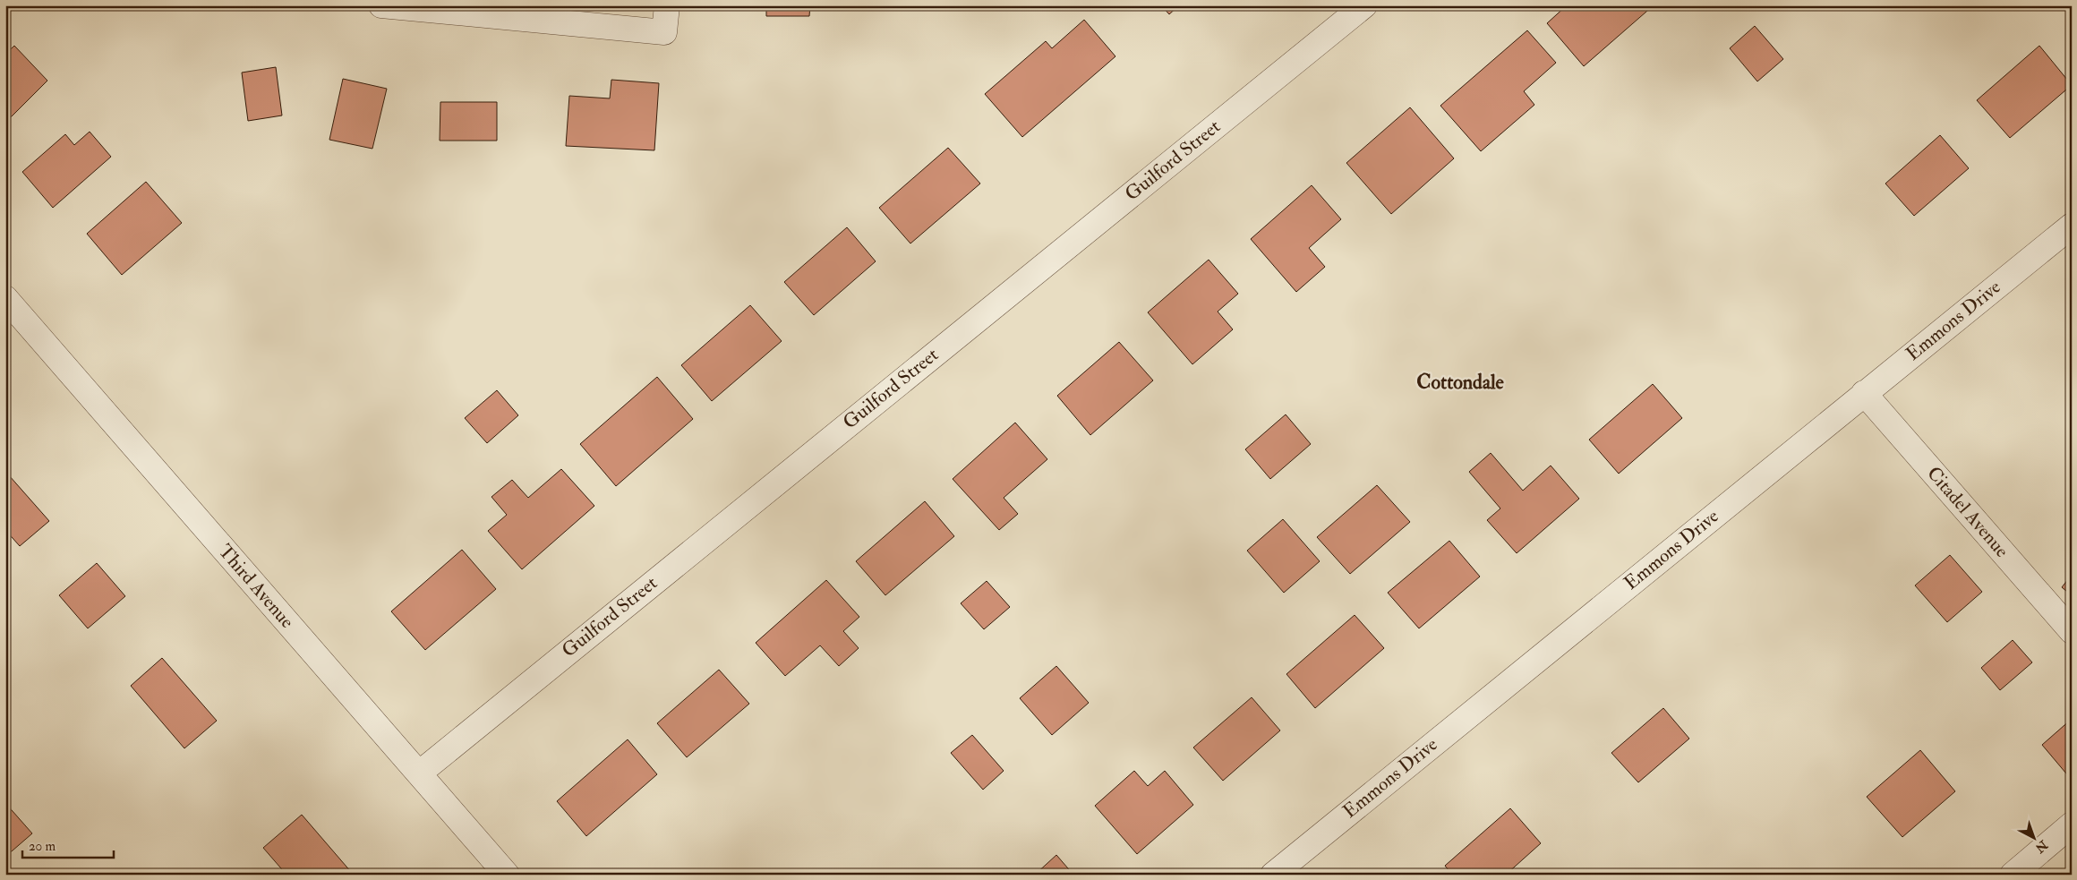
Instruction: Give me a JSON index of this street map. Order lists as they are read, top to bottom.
{
  "streets": {
    "street": [
      "Guilford Street",
      "Emmons Drive",
      "Citadel Avenue",
      "Third Avenue"
    ]
  },
  "crossings": [
    ["Guilford Street", "Third Avenue"],
    ["Emmons Drive", "Citadel Avenue"]
  ],
  "districts": ["Cottondale"],
  "scale_bar": "20 m",
  "north": "bottom right"
}
